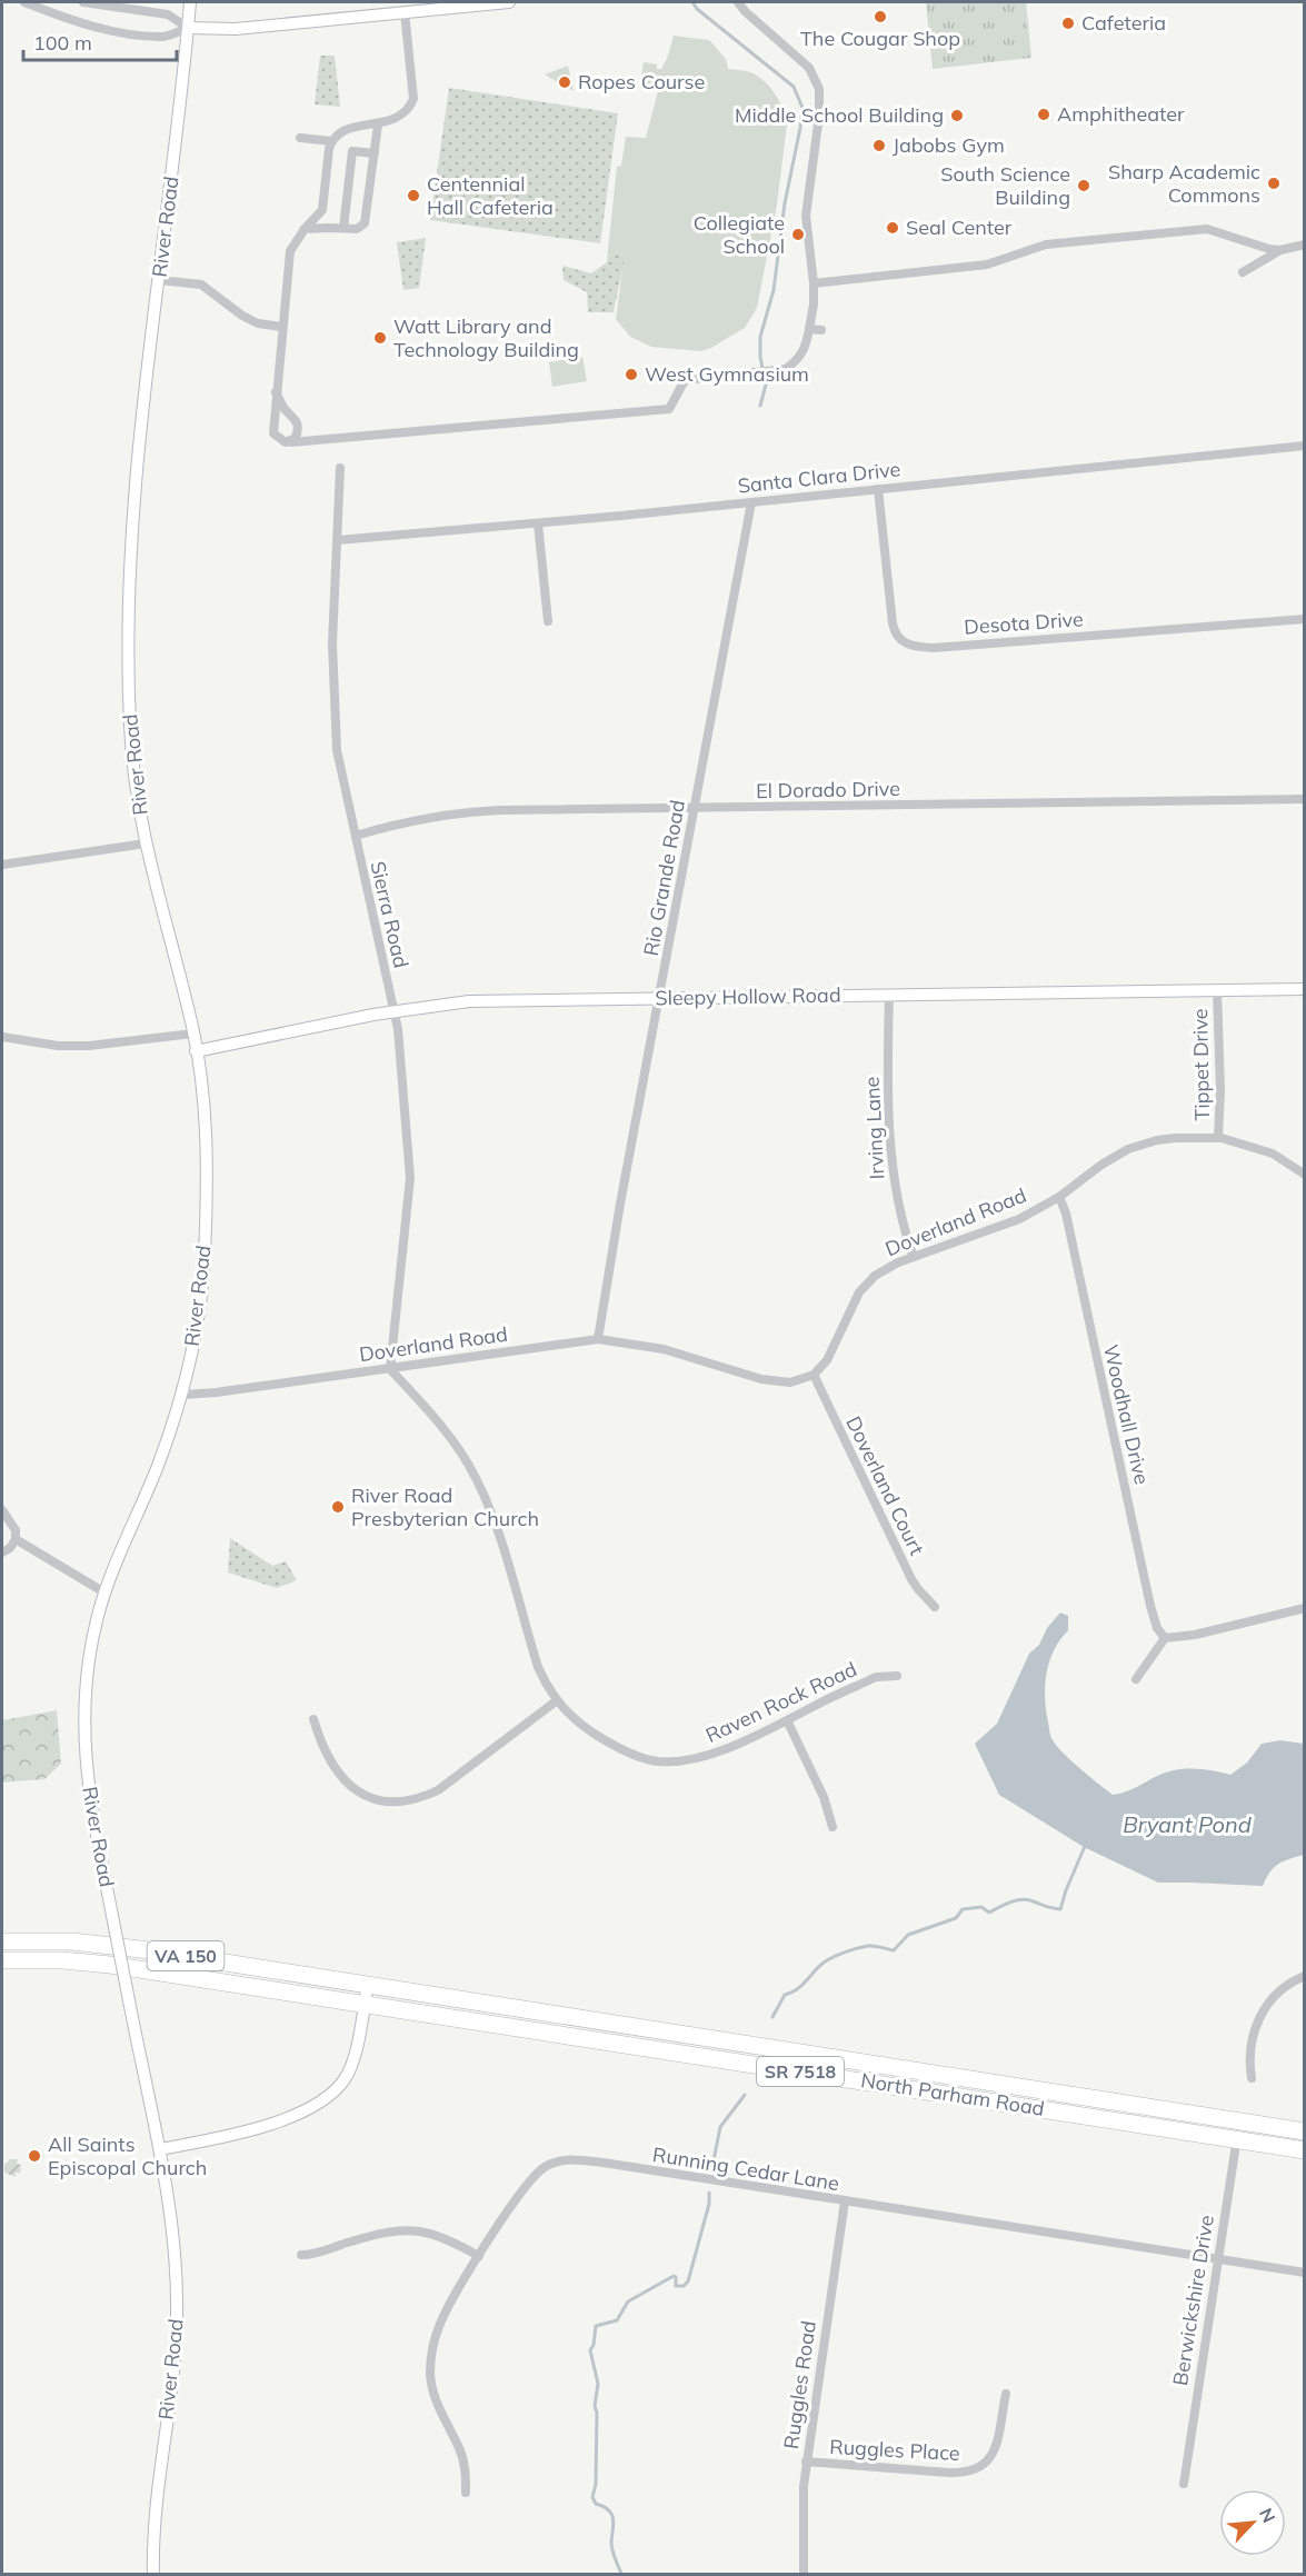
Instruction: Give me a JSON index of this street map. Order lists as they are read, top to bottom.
{
  "streets": {
    "highway": ["VA 150", "SR 7518", "North Parham Road"],
    "main road": ["River Road", "Sleepy Hollow Road"],
    "street": [
      "Santa Clara Drive",
      "Desota Drive",
      "El Dorado Drive",
      "Rio Grande Road",
      "Sierra Road",
      "Tippet Drive",
      "Irving Lane",
      "Doverland Road",
      "Woodhall Drive",
      "Doverland Court",
      "Raven Rock Road",
      "Running Cedar Lane",
      "Berwickshire Drive",
      "Ruggles Road",
      "Ruggles Place"
    ]
  },
  "crossings": [
    ["River Road", "Sleepy Hollow Road"],
    ["River Road", "Doverland Road"],
    ["Santa Clara Drive", "Desota Drive"],
    ["Santa Clara Drive", "Rio Grande Road"],
    ["Santa Clara Drive", "Sierra Road"],
    ["El Dorado Drive", "Rio Grande Road"],
    ["El Dorado Drive", "Sierra Road"],
    ["Rio Grande Road", "Sleepy Hollow Road"],
    ["Rio Grande Road", "Doverland Road"],
    ["Sierra Road", "Sleepy Hollow Road"],
    ["Sierra Road", "Doverland Road"],
    ["Sierra Road", "Raven Rock Road"],
    ["Sleepy Hollow Road", "Tippet Drive"],
    ["Sleepy Hollow Road", "Irving Lane"],
    ["Tippet Drive", "Doverland Road"],
    ["Irving Lane", "Doverland Road"],
    ["Doverland Road", "Woodhall Drive"],
    ["Doverland Road", "Doverland Court"],
    ["Doverland Road", "Raven Rock Road"],
    ["VA 150", "North Parham Road"],
    ["North Parham Road", "Berwickshire Drive"],
    ["Running Cedar Lane", "Berwickshire Drive"],
    ["Running Cedar Lane", "Ruggles Road"],
    ["Ruggles Road", "Ruggles Place"]
  ],
  "water": ["Bryant Pond"],
  "places": [
    "The Cougar Shop",
    "Cafeteria",
    "Ropes Course",
    "Amphitheater",
    "Middle School Building",
    "Jabobs Gym",
    "Sharp Academic Commons",
    "South Science Building",
    "Centennial Hall Cafeteria",
    "Seal Center",
    "Collegiate School",
    "Watt Library and Technology Building",
    "West Gymnasium",
    "River Road Presbyterian Church",
    "All Saints Episcopal Church"
  ],
  "scale_bar": "100 m",
  "north": "top right"
}
